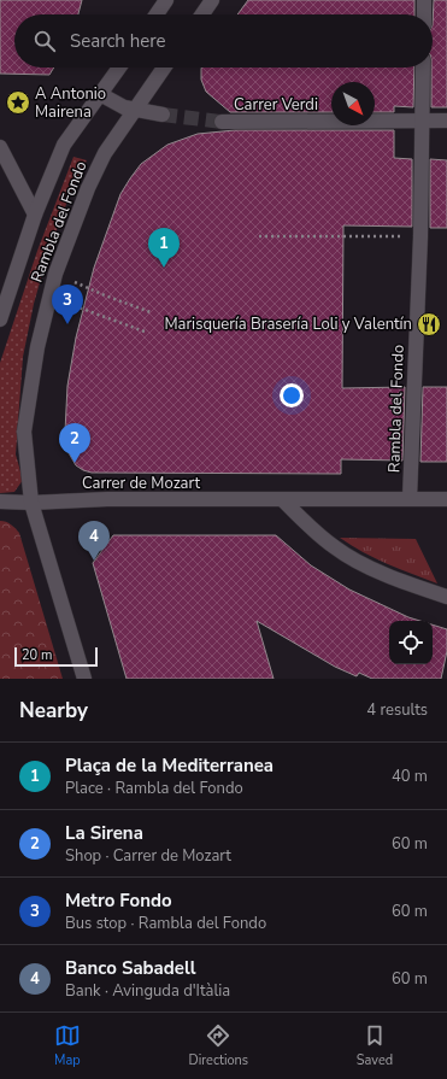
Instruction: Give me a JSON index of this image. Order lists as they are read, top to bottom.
{
  "streets": {
    "street": ["Carrer Verdi", "Rambla del Fondo", "Carrer de Mozart"]
  },
  "crossings": [
    ["Carrer Verdi", "Rambla del Fondo"],
    ["Rambla del Fondo", "Carrer de Mozart"]
  ],
  "places": {
    "place": ["A Antonio Mairena"],
    "restaurant": ["Marisquería Brasería Loli y Valentín"]
  },
  "scale_bar": "20 m",
  "north": "bottom right",
  "page": {
    "search": "Search here",
    "pins": [
      "1",
      "3",
      "2",
      "4"
    ],
    "scale": "20 m",
    "heading": ["Nearby", "4 results"],
    "list": [
      {
        "mark": "1",
        "name": "Plaça de la Mediterranea",
        "note": "Place · Rambla del Fondo",
        "value": "40 m"
      },
      {
        "mark": "2",
        "name": "La Sirena",
        "note": "Shop · Carrer de Mozart",
        "value": "60 m"
      },
      {
        "mark": "3",
        "name": "Metro Fondo",
        "note": "Bus stop · Rambla del Fondo",
        "value": "60 m"
      },
      {
        "mark": "4",
        "name": "Banco Sabadell",
        "note": "Bank · Avinguda d'Itàlia",
        "value": "60 m"
      }
    ],
    "nav": ["Map", "Directions", "Saved"]
  }
}
